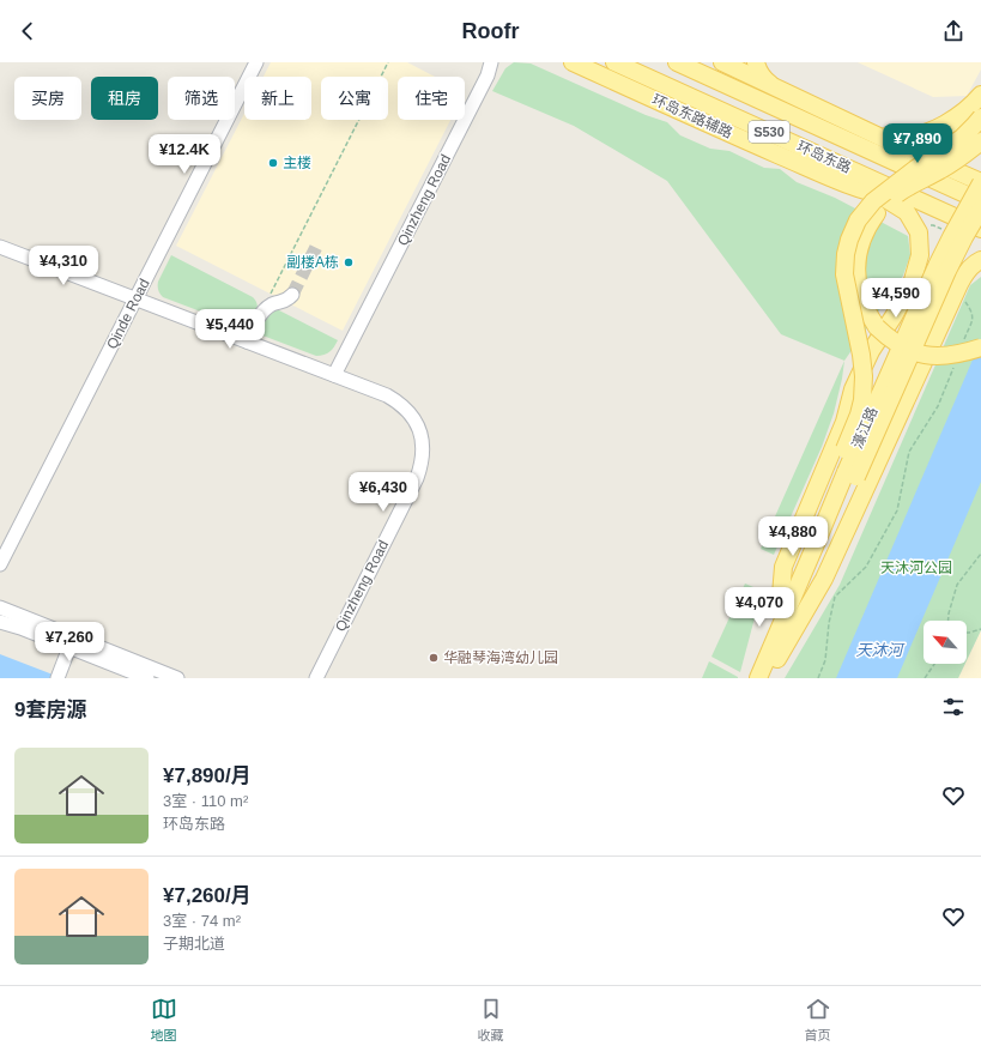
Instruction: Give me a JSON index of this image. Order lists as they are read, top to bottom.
{
  "streets": {
    "main road": [
      "环岛东路辅路",
      "S530",
      "环岛东路",
      "濠江路"
    ],
    "street": ["Qinzheng Road", "Qinde Road"]
  },
  "crossings": [
    ["环岛东路辅路", "环岛东路"],
    ["Qinzheng Road", "Qinde Road"]
  ],
  "water": ["天沐河"],
  "parks": ["天沐河公园"],
  "places": ["主楼", "副楼A栋", "华融琴海湾幼儿园"],
  "north": "top left",
  "page": {
    "header": "Roofr",
    "chip": [
      "买房",
      "租房",
      "筛选",
      "新上",
      "公寓",
      "住宅"
    ],
    "price": [
      "¥7,890",
      "¥12.4K",
      "¥4,310",
      "¥4,590",
      "¥5,440",
      "¥6,430",
      "¥4,880",
      "¥4,070",
      "¥7,260"
    ],
    "heading": "9套房源",
    "list": [
      {
        "name": "¥7,890/月",
        "note": "3室 · 110 m² · 环岛东路"
      },
      {
        "name": "¥7,260/月",
        "note": "3室 · 74 m² · 子期北道"
      }
    ],
    "tabs": ["地图", "收藏", "首页"]
  }
}
